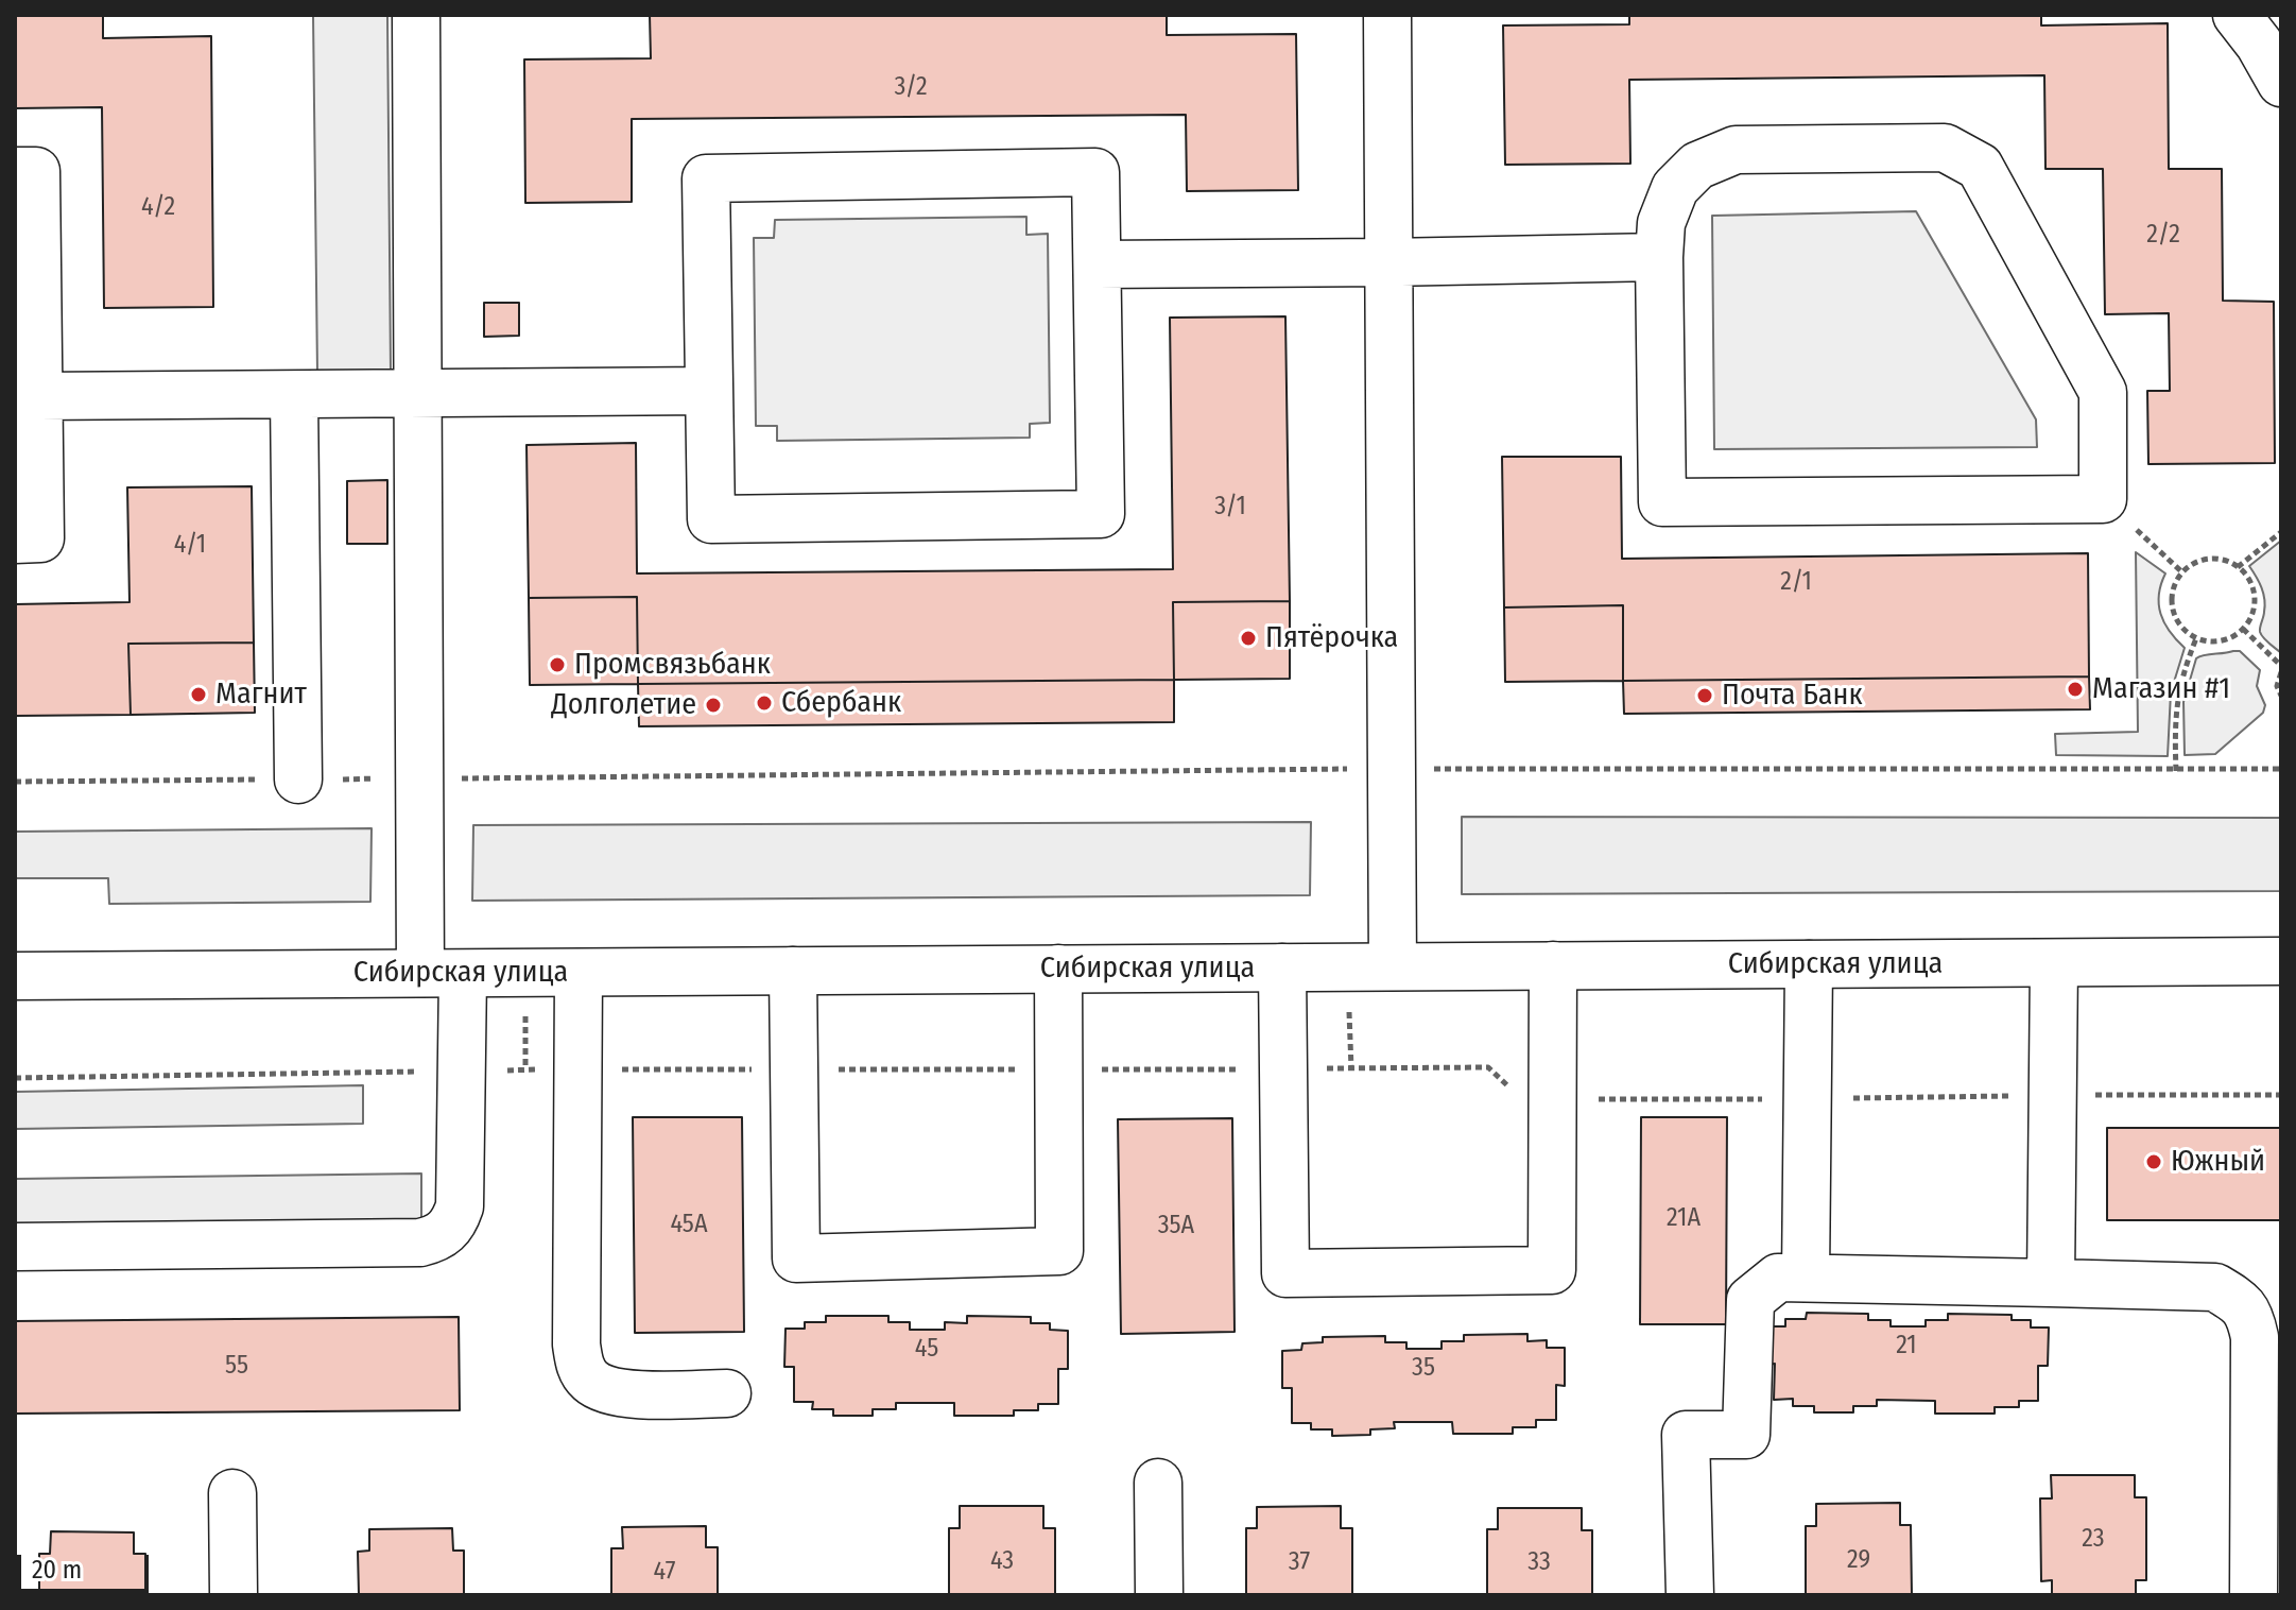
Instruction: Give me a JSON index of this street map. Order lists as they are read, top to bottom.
{
  "streets": {
    "main road": ["Сибирская улица"]
  },
  "places": [
    "Пятёрочка",
    "Промсвязьбанк",
    "Магазин #1",
    "Магнит",
    "Почта Банк",
    "Сбербанк",
    "Долголетие",
    "Южный"
  ],
  "house_numbers": [
    "3/2",
    "4/2",
    "2/2",
    "3/1",
    "4/1",
    "2/1",
    "21А",
    "45А",
    "35А",
    "21",
    "45",
    "55",
    "35",
    "23",
    "29",
    "43",
    "37",
    "33",
    "47"
  ],
  "scale_bar": "20 m"
}
